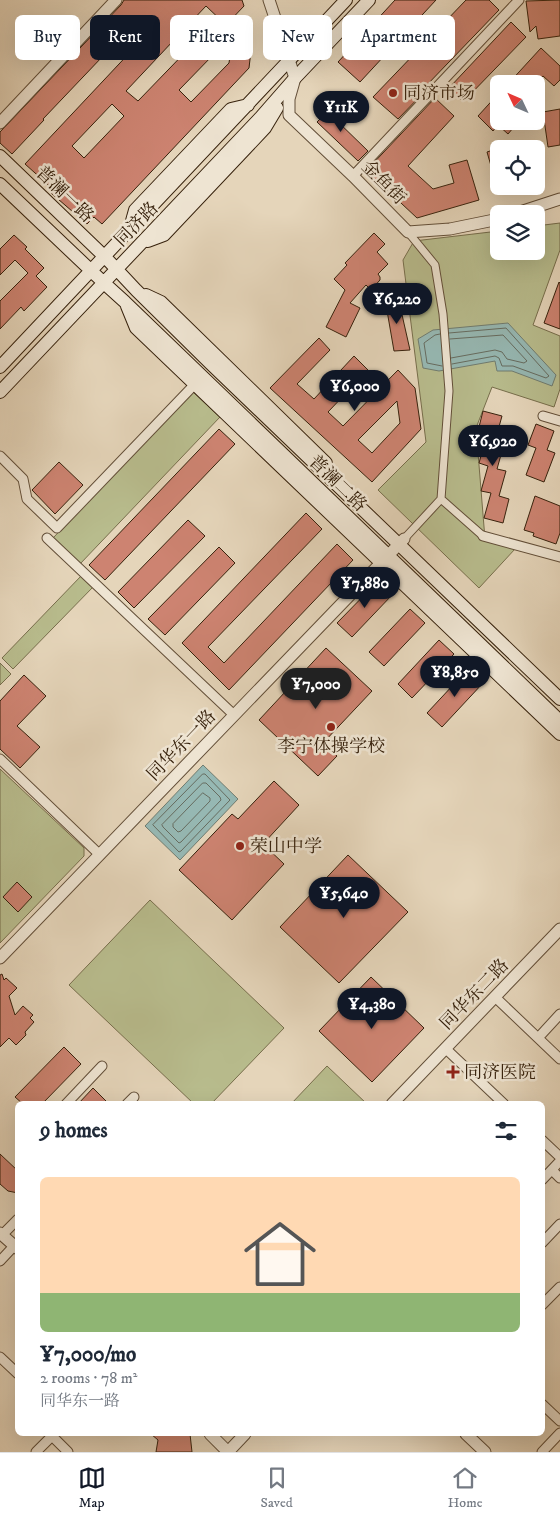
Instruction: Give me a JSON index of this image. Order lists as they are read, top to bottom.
{
  "streets": {
    "main road": ["普澜一路", "同济路", "普澜二路"],
    "street": ["金鱼街", "同华东一路", "同华东二路"]
  },
  "crossings": [
    ["金鱼街", "同济路"],
    ["普澜一路", "同济路"],
    ["普澜一路", "普澜二路"],
    ["同济路", "普澜二路"],
    ["普澜二路", "同华东一路"]
  ],
  "places": {
    "other": ["同济市场", "李宁体操学校", "荣山中学"],
    "health": ["同济医院"]
  },
  "north": "top left",
  "page": {
    "chip": [
      "Buy",
      "Rent",
      "Filters",
      "New",
      "Apartment"
    ],
    "price": [
      "¥11K",
      "¥6,220",
      "¥6,000",
      "¥6,920",
      "¥7,880",
      "¥8,850",
      "¥7,000",
      "¥5,640",
      "¥4,380"
    ],
    "heading": "9 homes",
    "list": [
      {
        "name": "¥7,000/mo",
        "note": "2 rooms · 78 m² · 同华东一路"
      }
    ],
    "tabs": ["Map", "Saved", "Home"]
  }
}
